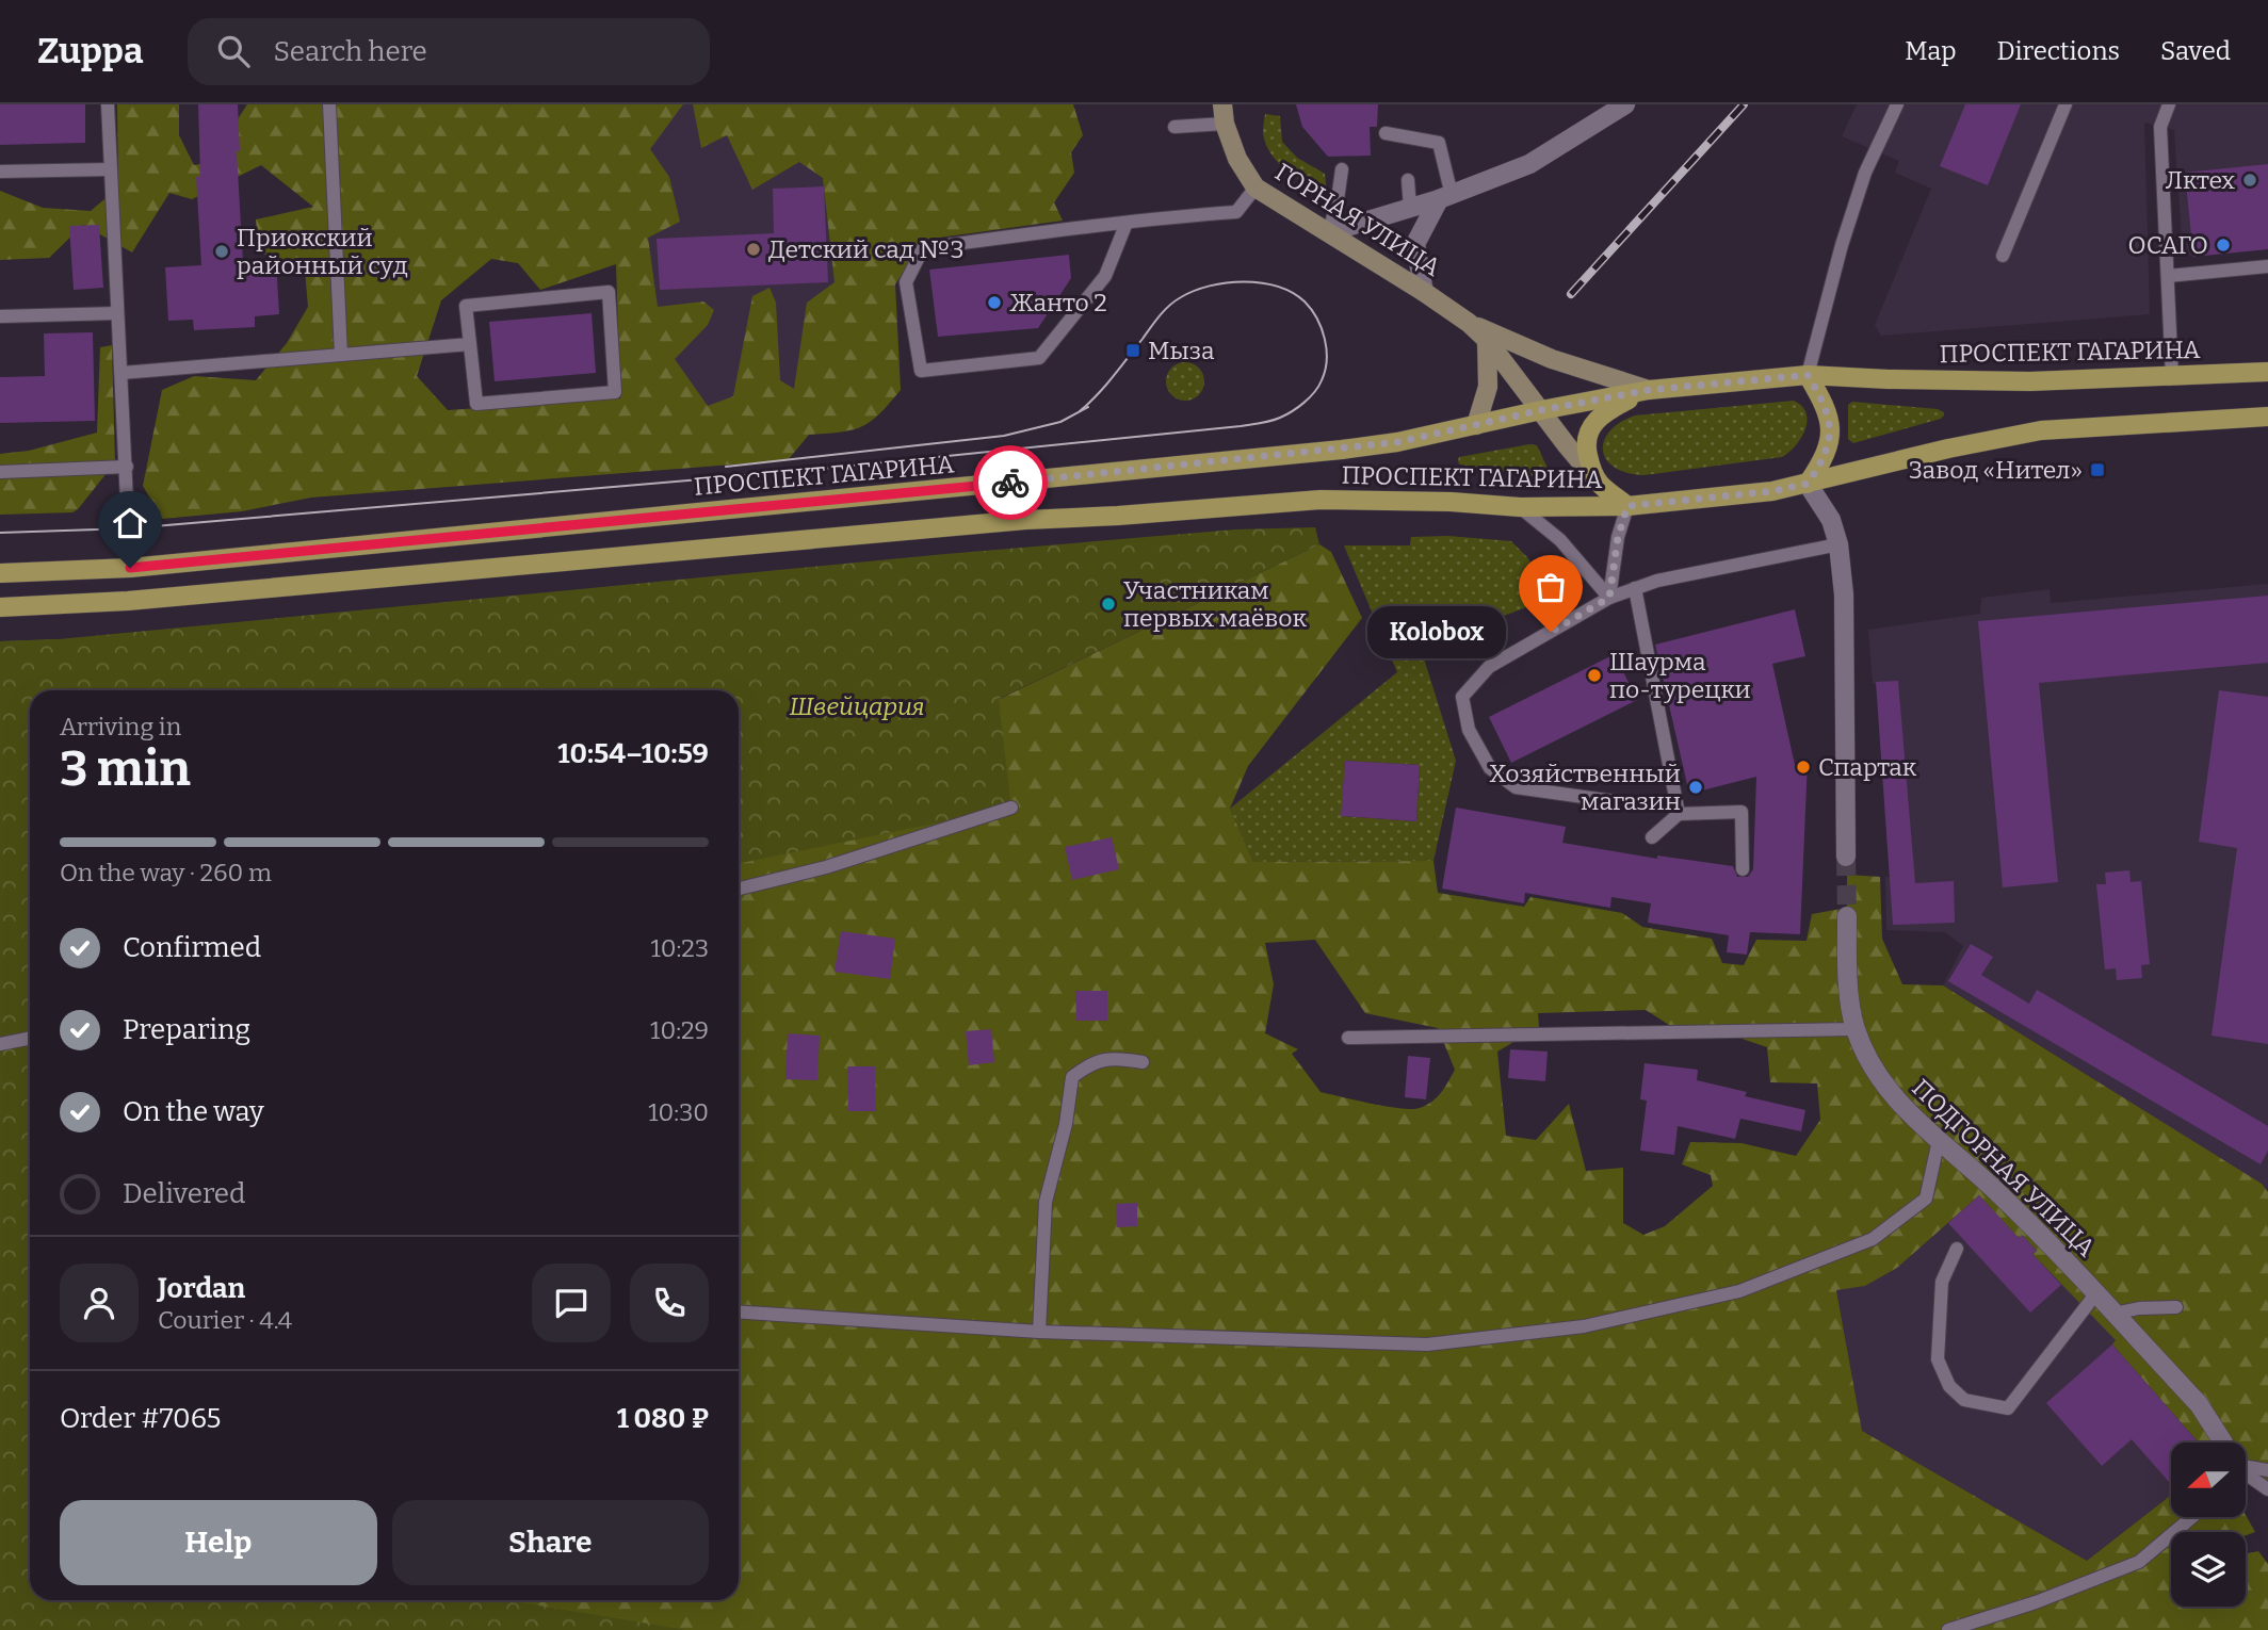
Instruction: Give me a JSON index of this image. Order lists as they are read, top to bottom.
{
  "streets": {
    "main road": ["ГОРНАЯ УЛИЦА", "ПРОСПЕКТ ГАГАРИНА"],
    "street": ["ПОДГОРНАЯ УЛИЦА"]
  },
  "crossings": [
    ["ГОРНАЯ УЛИЦА", "ПРОСПЕКТ ГАГАРИНА"]
  ],
  "parks": ["Швейцария"],
  "places": {
    "other": [
      "Лктех",
      "ОСАГО",
      "Детский сад №3",
      "Приокский районный суд",
      "Жанто 2",
      "Участникам первых маёвок",
      "Kolobox",
      "Шаурма по-турецки",
      "Спартак",
      "Хозяйственный магазин"
    ],
    "transit": ["Мыза", "Завод «Нител»"]
  },
  "north": "left",
  "page": {
    "header": "Zuppa",
    "search": "Search here",
    "nav": ["Map", "Directions", "Saved"],
    "bubble": "Kolobox",
    "heading": ["3 min", "Arriving in", "10:54–10:59"],
    "panel": [
      "Jordan",
      "Courier · 4.4",
      "Order #7065",
      "1 080 ₽"
    ],
    "bar": "On the way · 260 m",
    "list": [
      ["Confirmed", "10:23"],
      ["Preparing", "10:29"],
      ["On the way", "10:30"],
      "Delivered"
    ],
    "buttons": ["Help", "Share"]
  }
}
